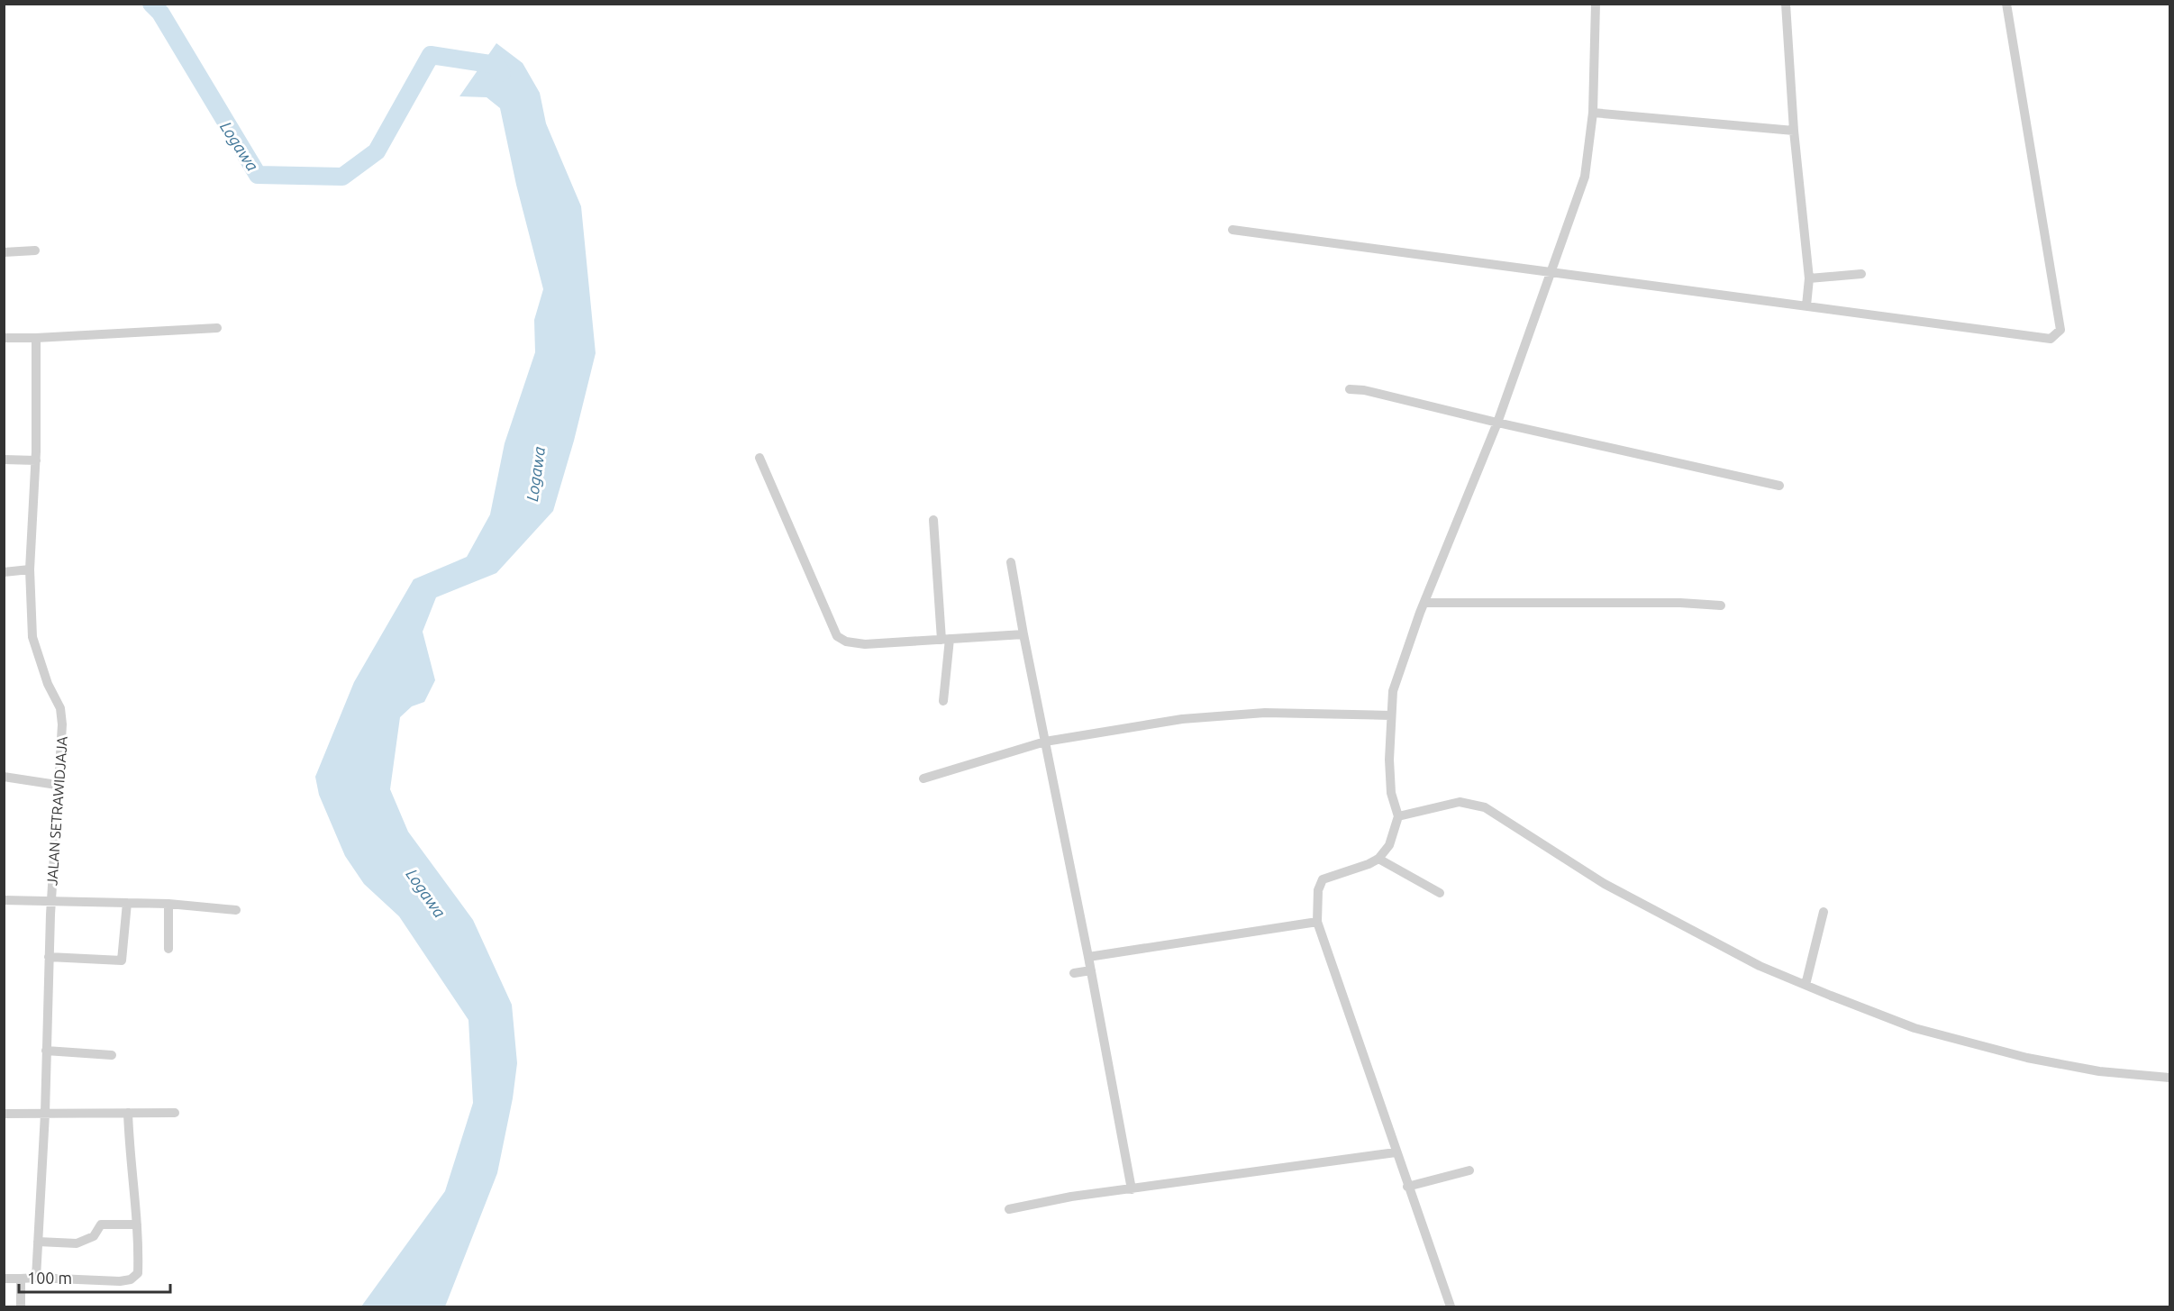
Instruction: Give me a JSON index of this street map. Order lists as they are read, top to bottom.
{
  "streets": {
    "street": ["JALAN SETRAWIDJAJA"]
  },
  "water": ["Logawa"],
  "scale_bar": "100 m"
}
